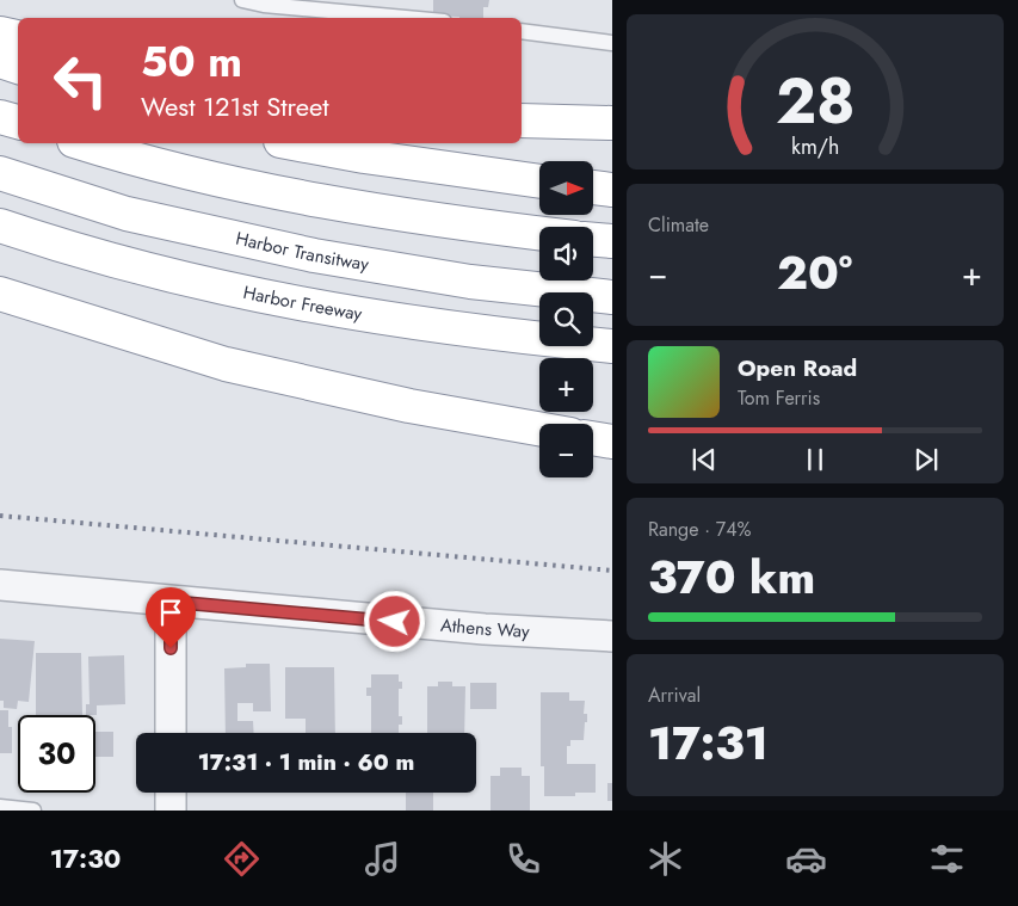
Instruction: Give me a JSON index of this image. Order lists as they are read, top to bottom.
{
  "streets": {
    "highway": ["Harbor Transitway", "Harbor Freeway"],
    "street": ["Athens Way"]
  },
  "north": "right",
  "page": {
    "turn": ["50 m", "West 121st Street"],
    "map_buttons": ["+", "−"],
    "tile": [
      "Climate",
      ["Range · 74%", "370 km"],
      ["Arrival", "17:31"]
    ],
    "heat": ["−", "20°", "+"],
    "song": ["Open Road", "Tom Ferris"],
    "limit": "30",
    "trip": "17:31 · 1 min · 60 m",
    "tabs": "17:30",
    "gauge": ["28", "km/h"]
  }
}
